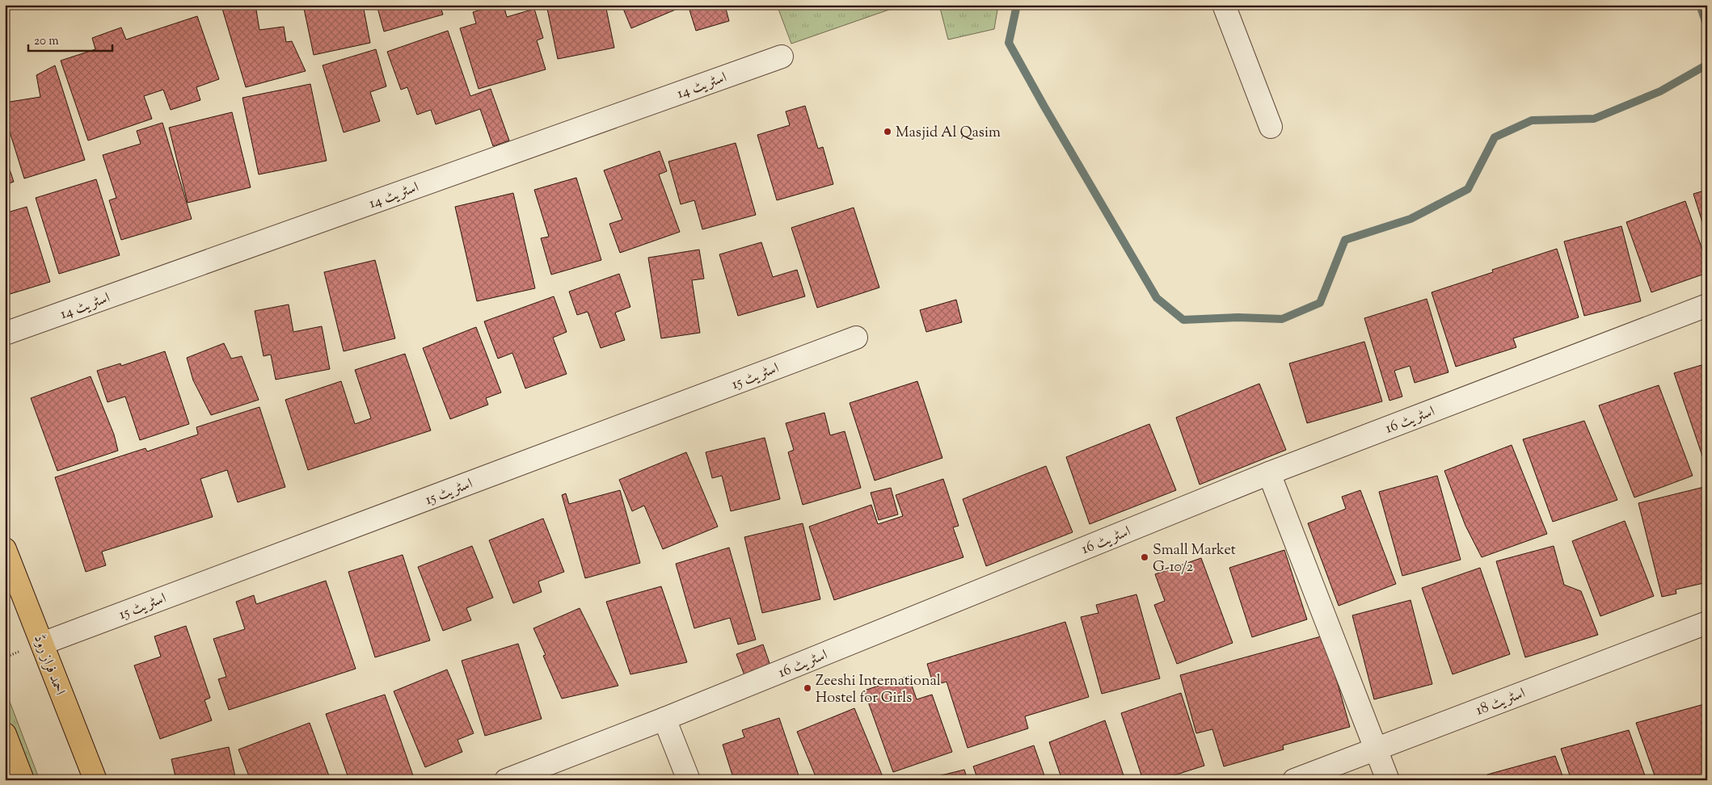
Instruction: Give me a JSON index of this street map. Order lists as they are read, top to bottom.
{
  "streets": {
    "main road": ["احمد فراز روڈ"],
    "street": [
      "اسٹریٹ 14",
      "اسٹریٹ 15",
      "اسٹریٹ 16",
      "اسٹریٹ 18"
    ]
  },
  "crossings": [
    ["اسٹریٹ 15", "احمد فراز روڈ"]
  ],
  "places": ["Masjid Al Qasim", "Small Market G-10/2", "Zeeshi International Hostel for Girls"],
  "scale_bar": "20 m"
}
